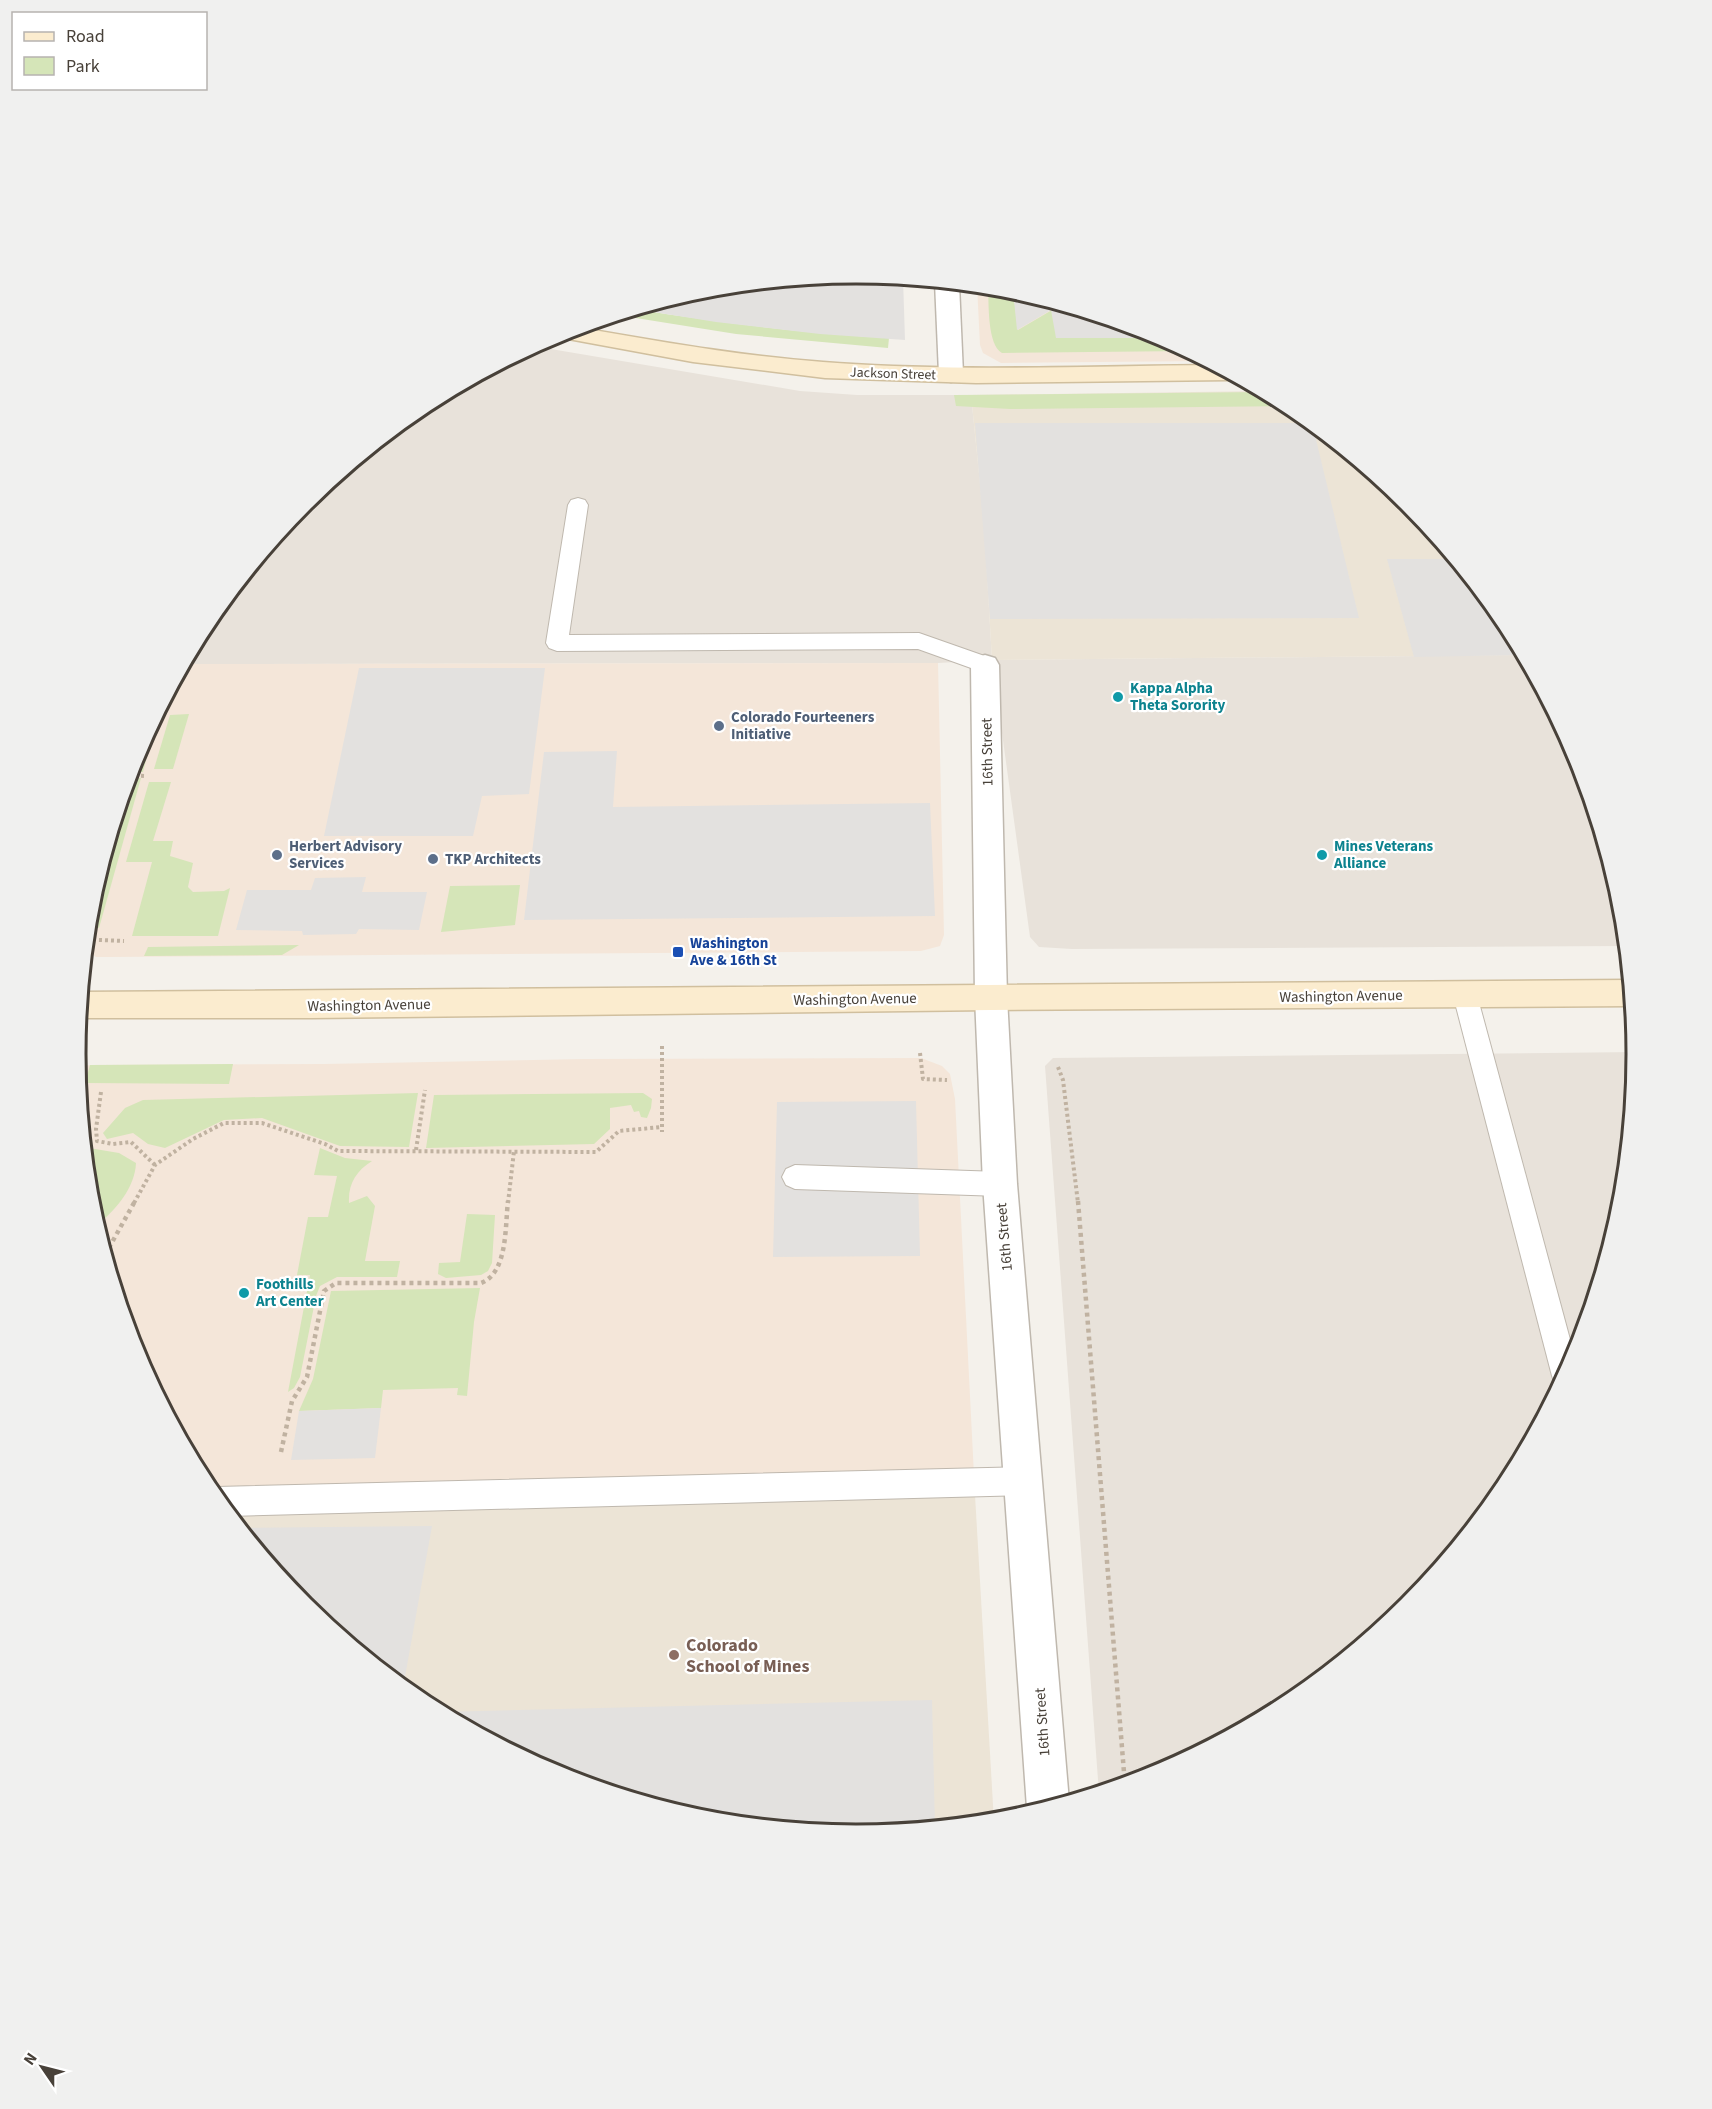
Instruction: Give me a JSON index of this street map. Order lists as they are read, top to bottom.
{
  "streets": {
    "street": ["Jackson Street", "16th Street", "Washington Avenue"]
  },
  "crossings": [
    ["16th Street", "Washington Avenue"]
  ],
  "places": {
    "other": [
      "Kappa Alpha Theta Sorority",
      "Colorado Fourteeners Initiative",
      "Herbert Advisory Services",
      "Mines Veterans Alliance",
      "TKP Architects",
      "Foothills Art Center",
      "Colorado School of Mines"
    ],
    "transit": ["Washington Ave & 16th St"]
  },
  "legend": ["Road", "Park"],
  "north": "top left"
}
